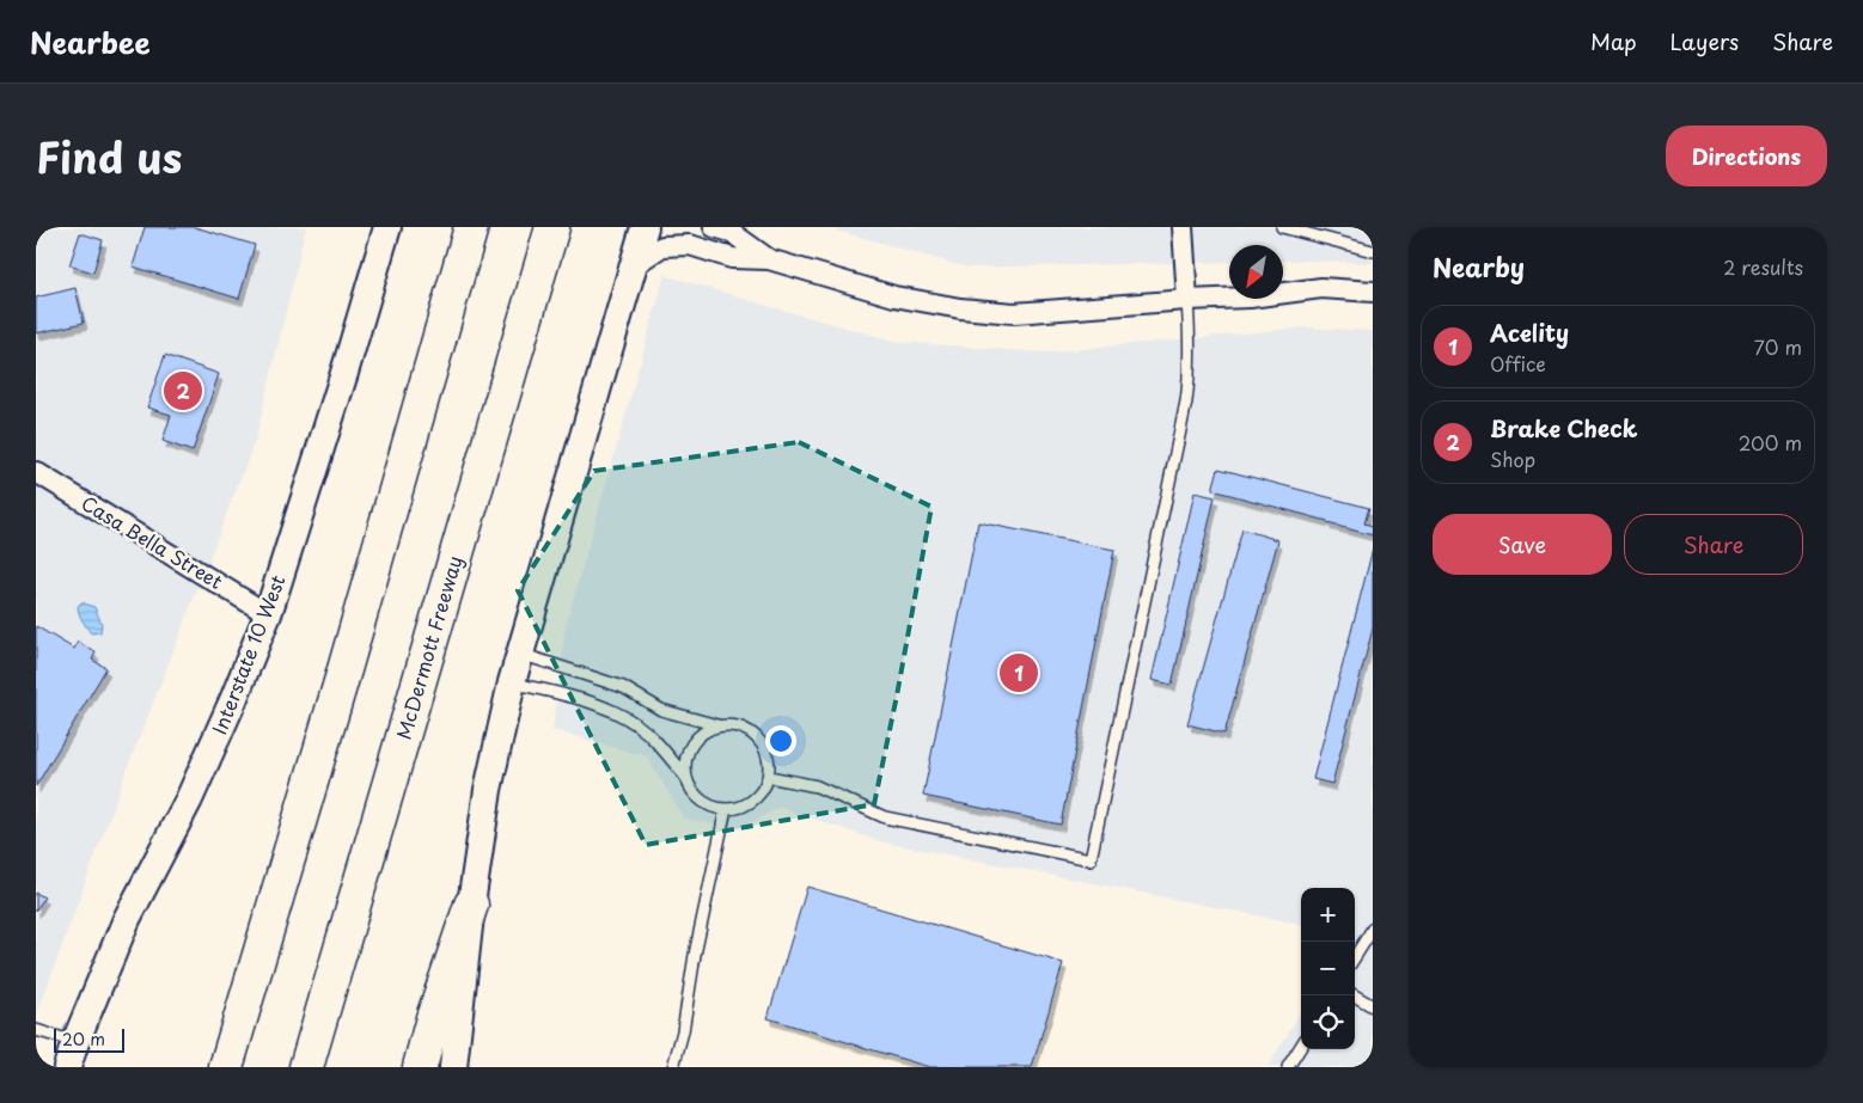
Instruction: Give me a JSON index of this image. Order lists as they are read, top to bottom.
{
  "streets": {
    "highway": ["McDermott Freeway"],
    "main road": ["Interstate 10 West"],
    "street": ["Casa Bella Street"]
  },
  "crossings": [
    ["Casa Bella Street", "Interstate 10 West"]
  ],
  "scale_bar": "20 m",
  "north": "bottom left",
  "page": {
    "header": "Nearbee",
    "nav": ["Map", "Layers", "Share"],
    "title": "Find us",
    "buttons": [
      "Directions",
      ["Save", "Share"]
    ],
    "heading": ["Nearby", "2 results"],
    "list": [
      {
        "mark": "1",
        "name": "Acelity",
        "note": "Office",
        "value": "70 m"
      },
      {
        "mark": "2",
        "name": "Brake Check",
        "note": "Shop",
        "value": "200 m"
      }
    ],
    "pins": ["2", "1"],
    "map_buttons": ["+", "−"],
    "scale": "20 m"
  }
}
